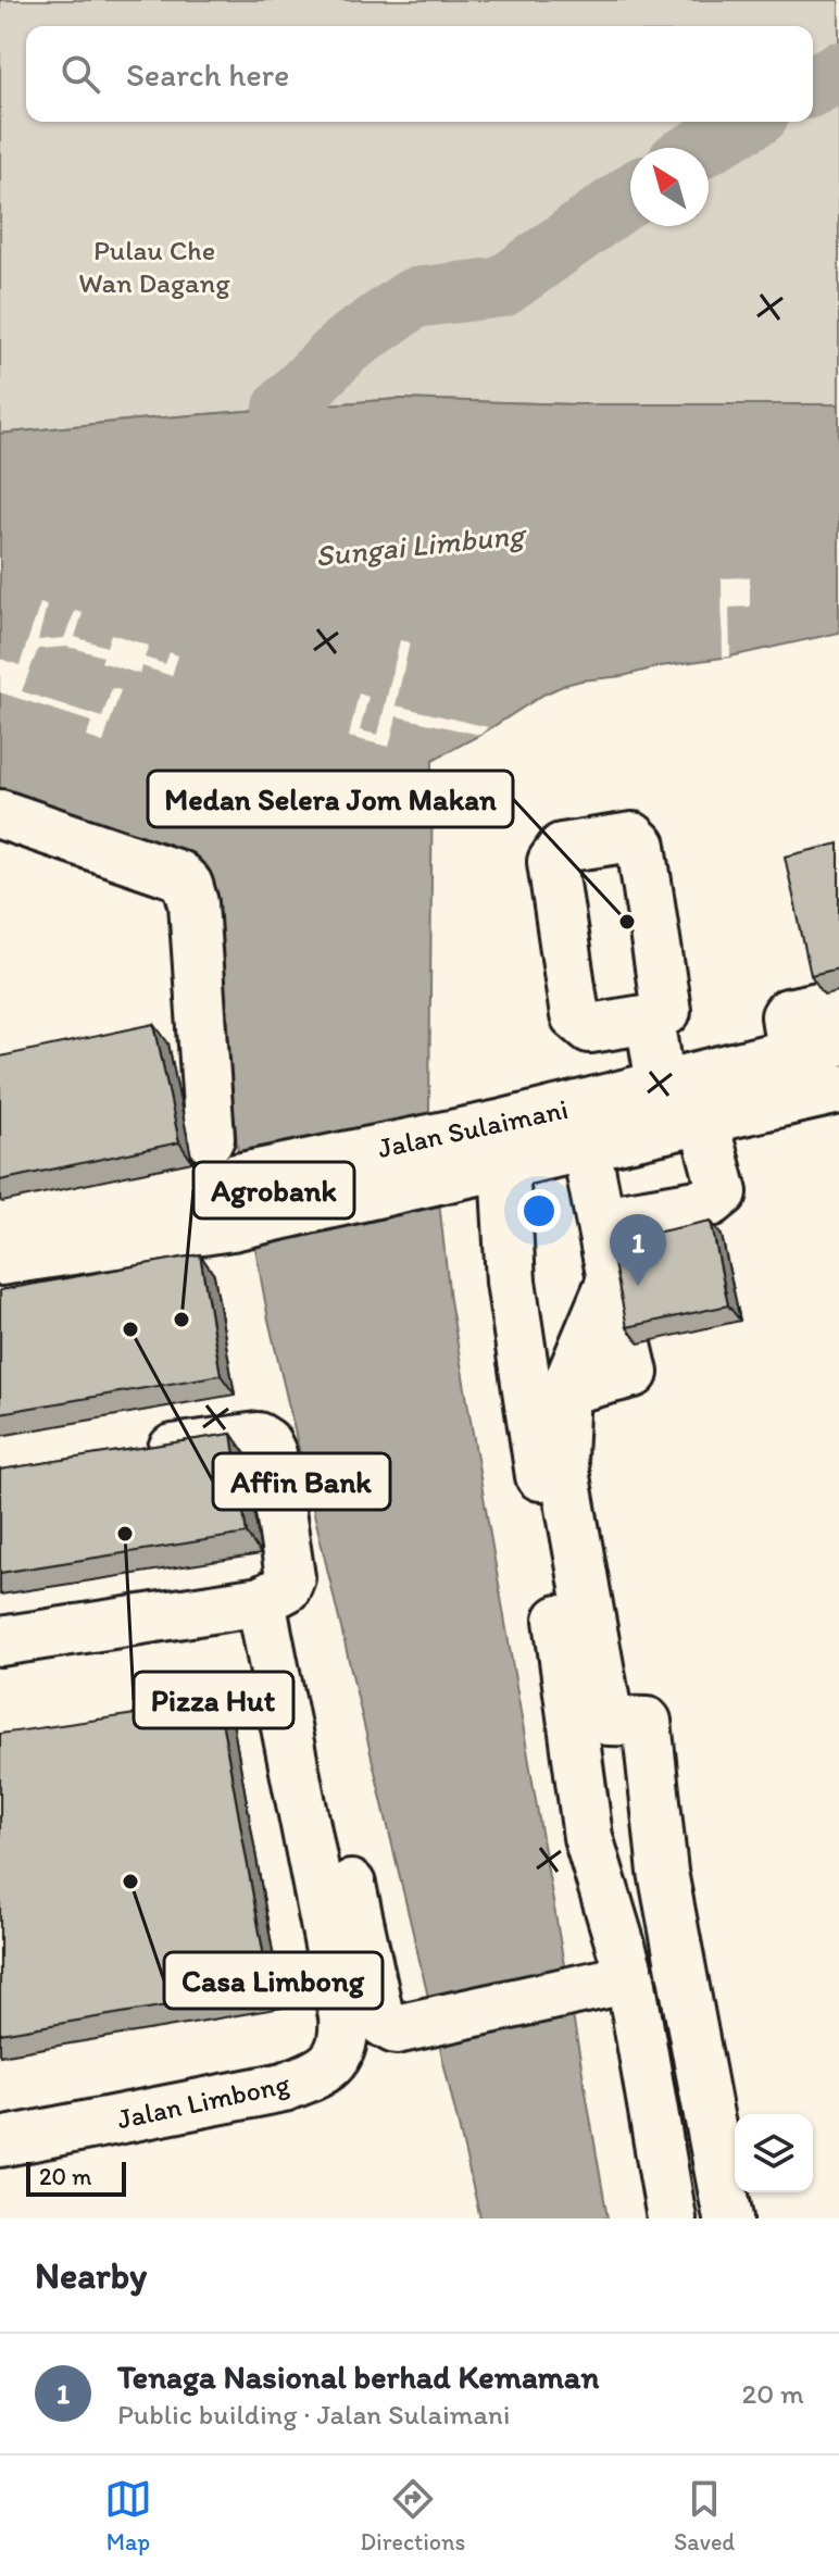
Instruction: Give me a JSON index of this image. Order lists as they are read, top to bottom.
{
  "streets": {
    "street": ["Jalan Sulaimani", "Jalan Limbong"]
  },
  "water": ["Sungai Limbung"],
  "parks": ["Pulau Che Wan Dagang"],
  "places": [
    "Medan Selera Jom Makan",
    "Agrobank",
    "Affin Bank",
    "Pizza Hut",
    "Casa Limbong"
  ],
  "scale_bar": "20 m",
  "north": "top left",
  "page": {
    "search": "Search here",
    "pins": "1",
    "scale": "20 m",
    "heading": "Nearby",
    "list": [
      {
        "mark": "1",
        "name": "Tenaga Nasional berhad Kemaman",
        "note": "Public building · Jalan Sulaimani",
        "value": "20 m"
      }
    ],
    "nav": ["Map", "Directions", "Saved"]
  }
}
